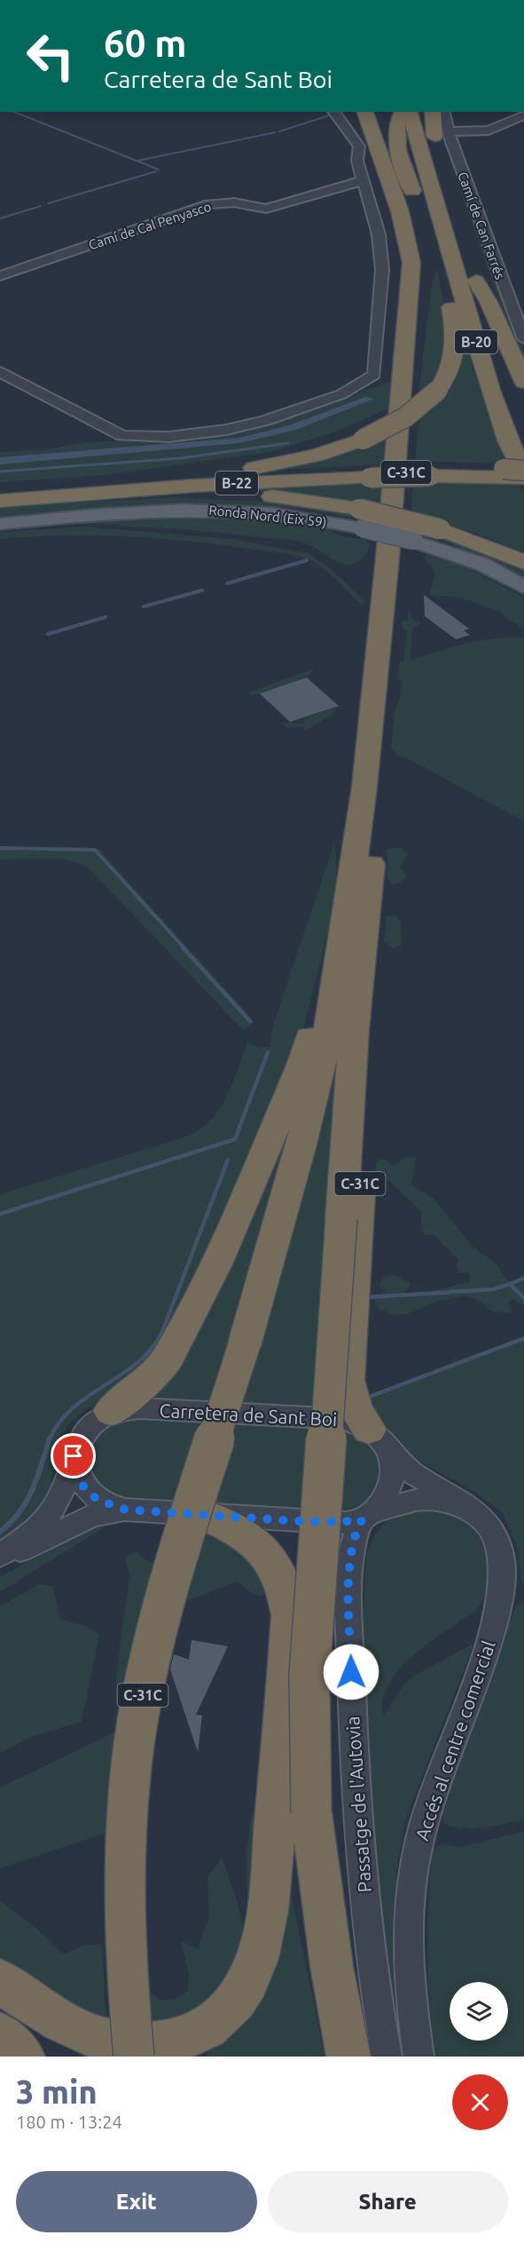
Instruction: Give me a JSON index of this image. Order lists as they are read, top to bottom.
{
  "streets": {
    "highway": ["B-20", "C-31C", "B-22"],
    "main road": ["Ronda Nord (Eix 59)"],
    "street": [
      "Camí de Cal Penyasco",
      "Camí de Can Farrés",
      "Carretera de Sant Boi",
      "Accés al centre comercial",
      "Passatge de l'Autovia"
    ]
  },
  "crossings": [
    ["B-20", "B-22"],
    ["C-31C", "Carretera de Sant Boi"],
    ["C-31C", "Accés al centre comercial"],
    ["Carretera de Sant Boi", "Accés al centre comercial"],
    ["Accés al centre comercial", "Passatge de l'Autovia"]
  ],
  "page": {
    "turn": ["60 m", "Carretera de Sant Boi"],
    "heading": ["3 min", "180 m · 13:24"],
    "buttons": ["Exit", "Share"]
  }
}
